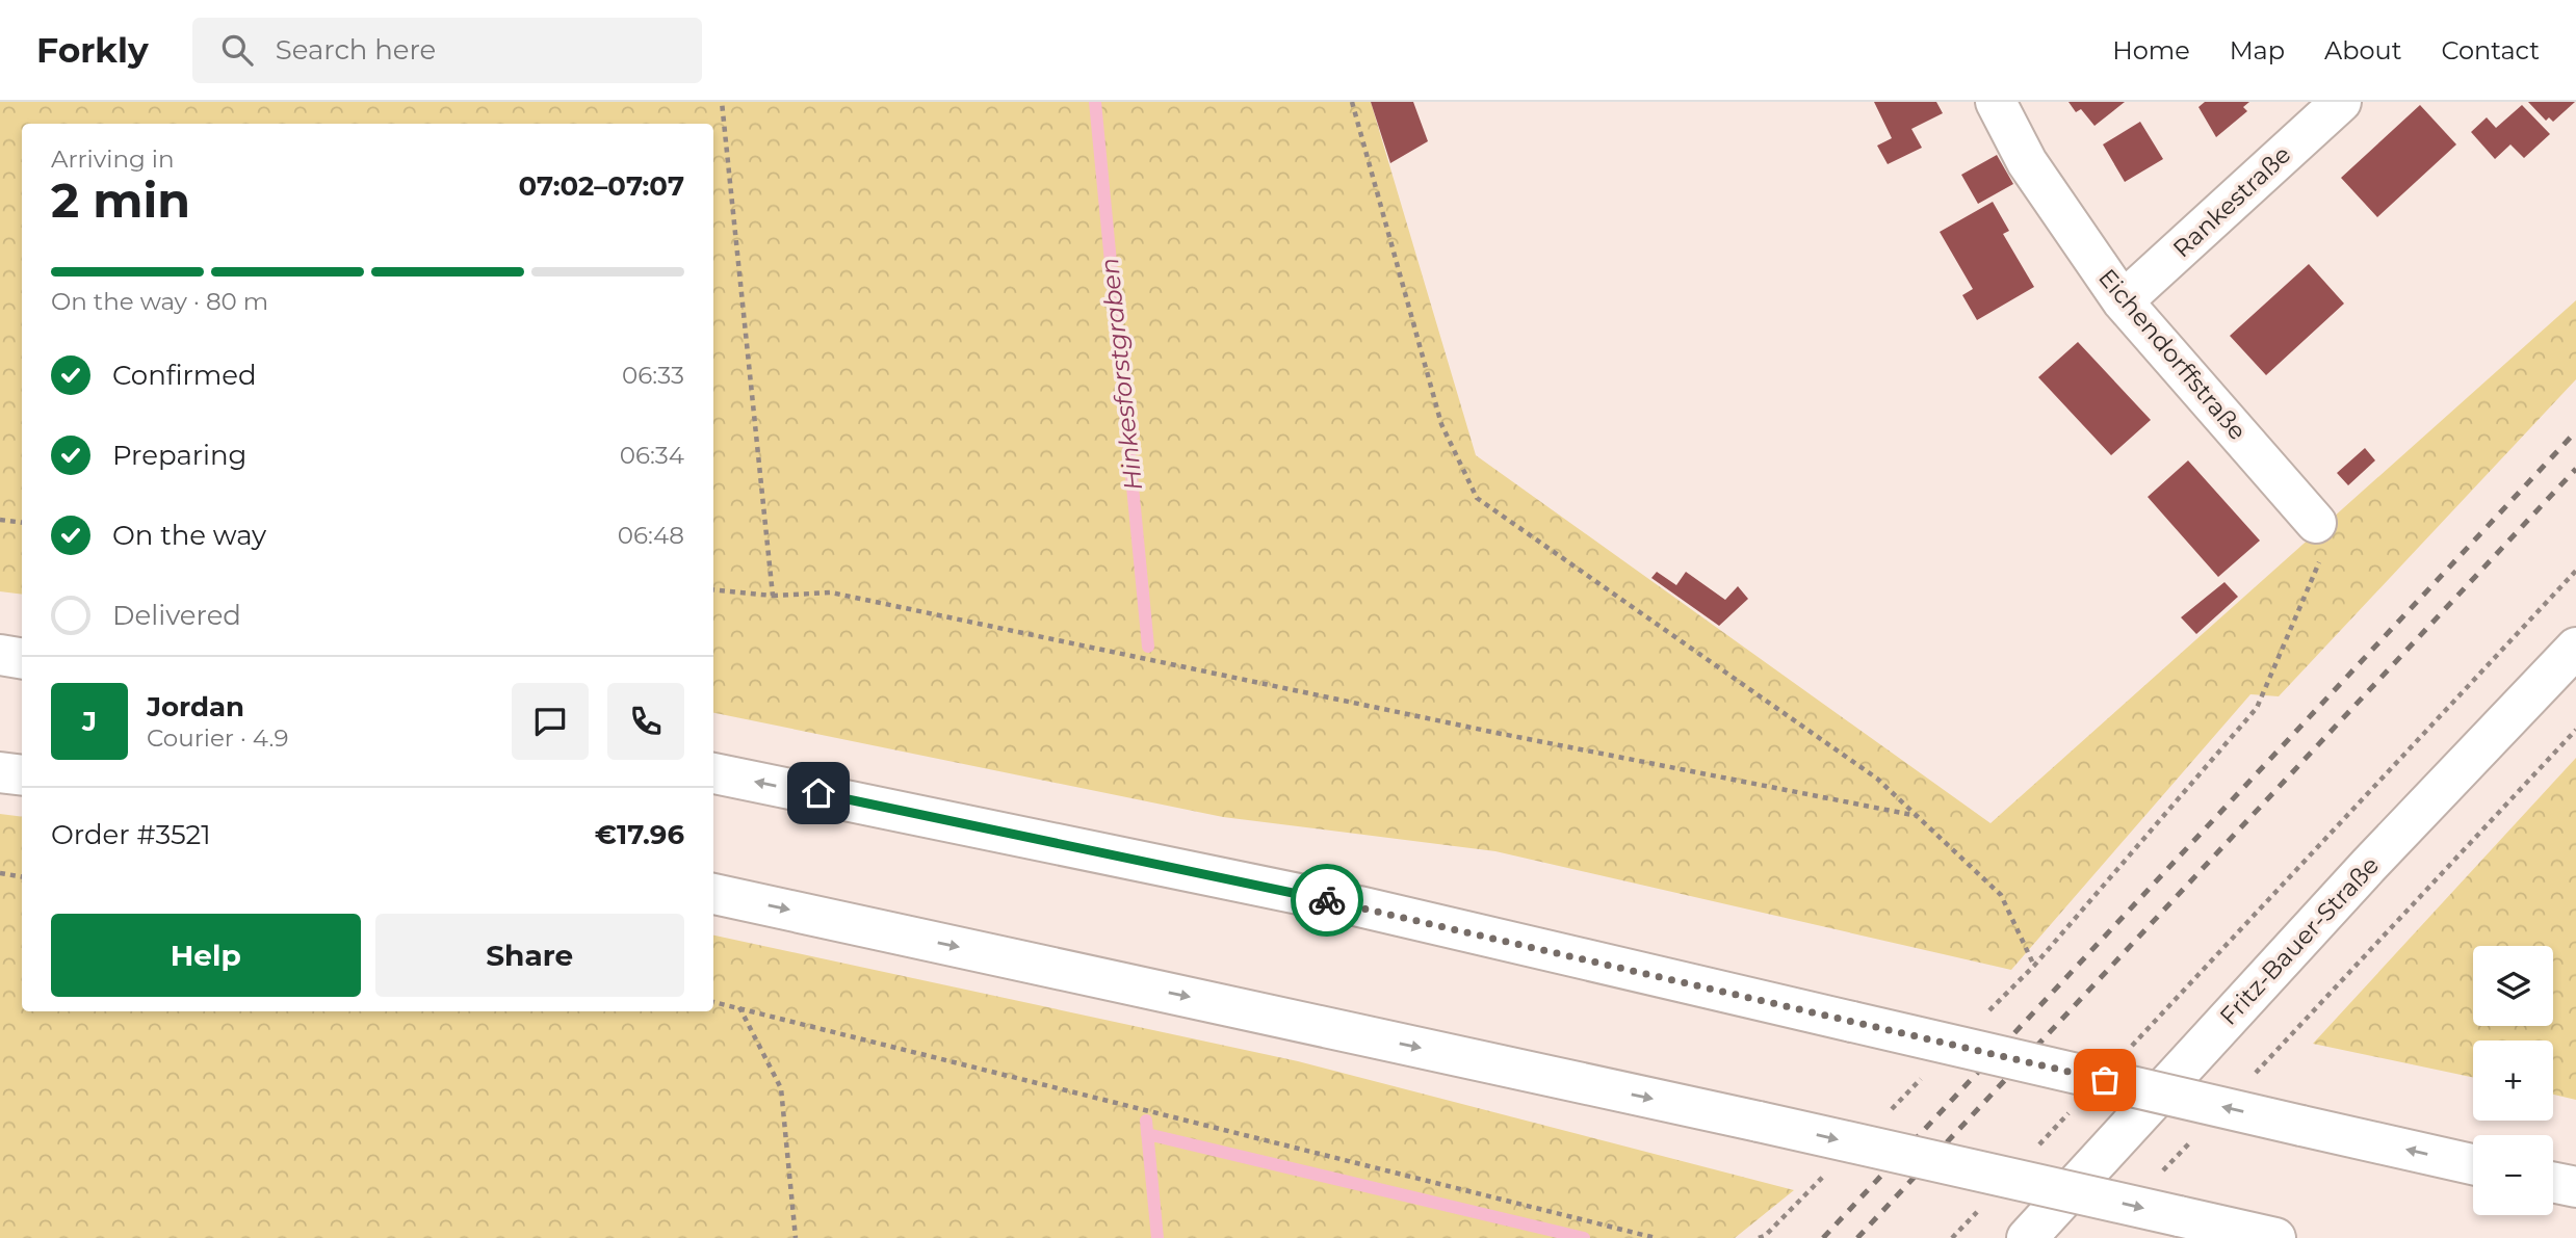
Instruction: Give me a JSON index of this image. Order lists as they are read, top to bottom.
{
  "streets": {
    "main road": ["Rankestraße", "Eichendorffstraße", "Fritz-Bauer-Straße"]
  },
  "crossings": [
    ["Rankestraße", "Eichendorffstraße"]
  ],
  "water": ["Hinkesforstgraben"],
  "page": {
    "header": "Forkly",
    "search": "Search here",
    "nav": [
      "Home",
      "Map",
      "About",
      "Contact"
    ],
    "heading": ["2 min", "Arriving in", "07:02–07:07"],
    "panel": [
      "Jordan",
      "Courier · 4.9",
      "Order #3521",
      "€17.96"
    ],
    "bar": "On the way · 80 m",
    "list": [
      ["Confirmed", "06:33"],
      ["Preparing", "06:34"],
      ["On the way", "06:48"],
      "Delivered"
    ],
    "round": "J",
    "buttons": ["Help", "Share"],
    "map_buttons": ["+", "−"]
  }
}
